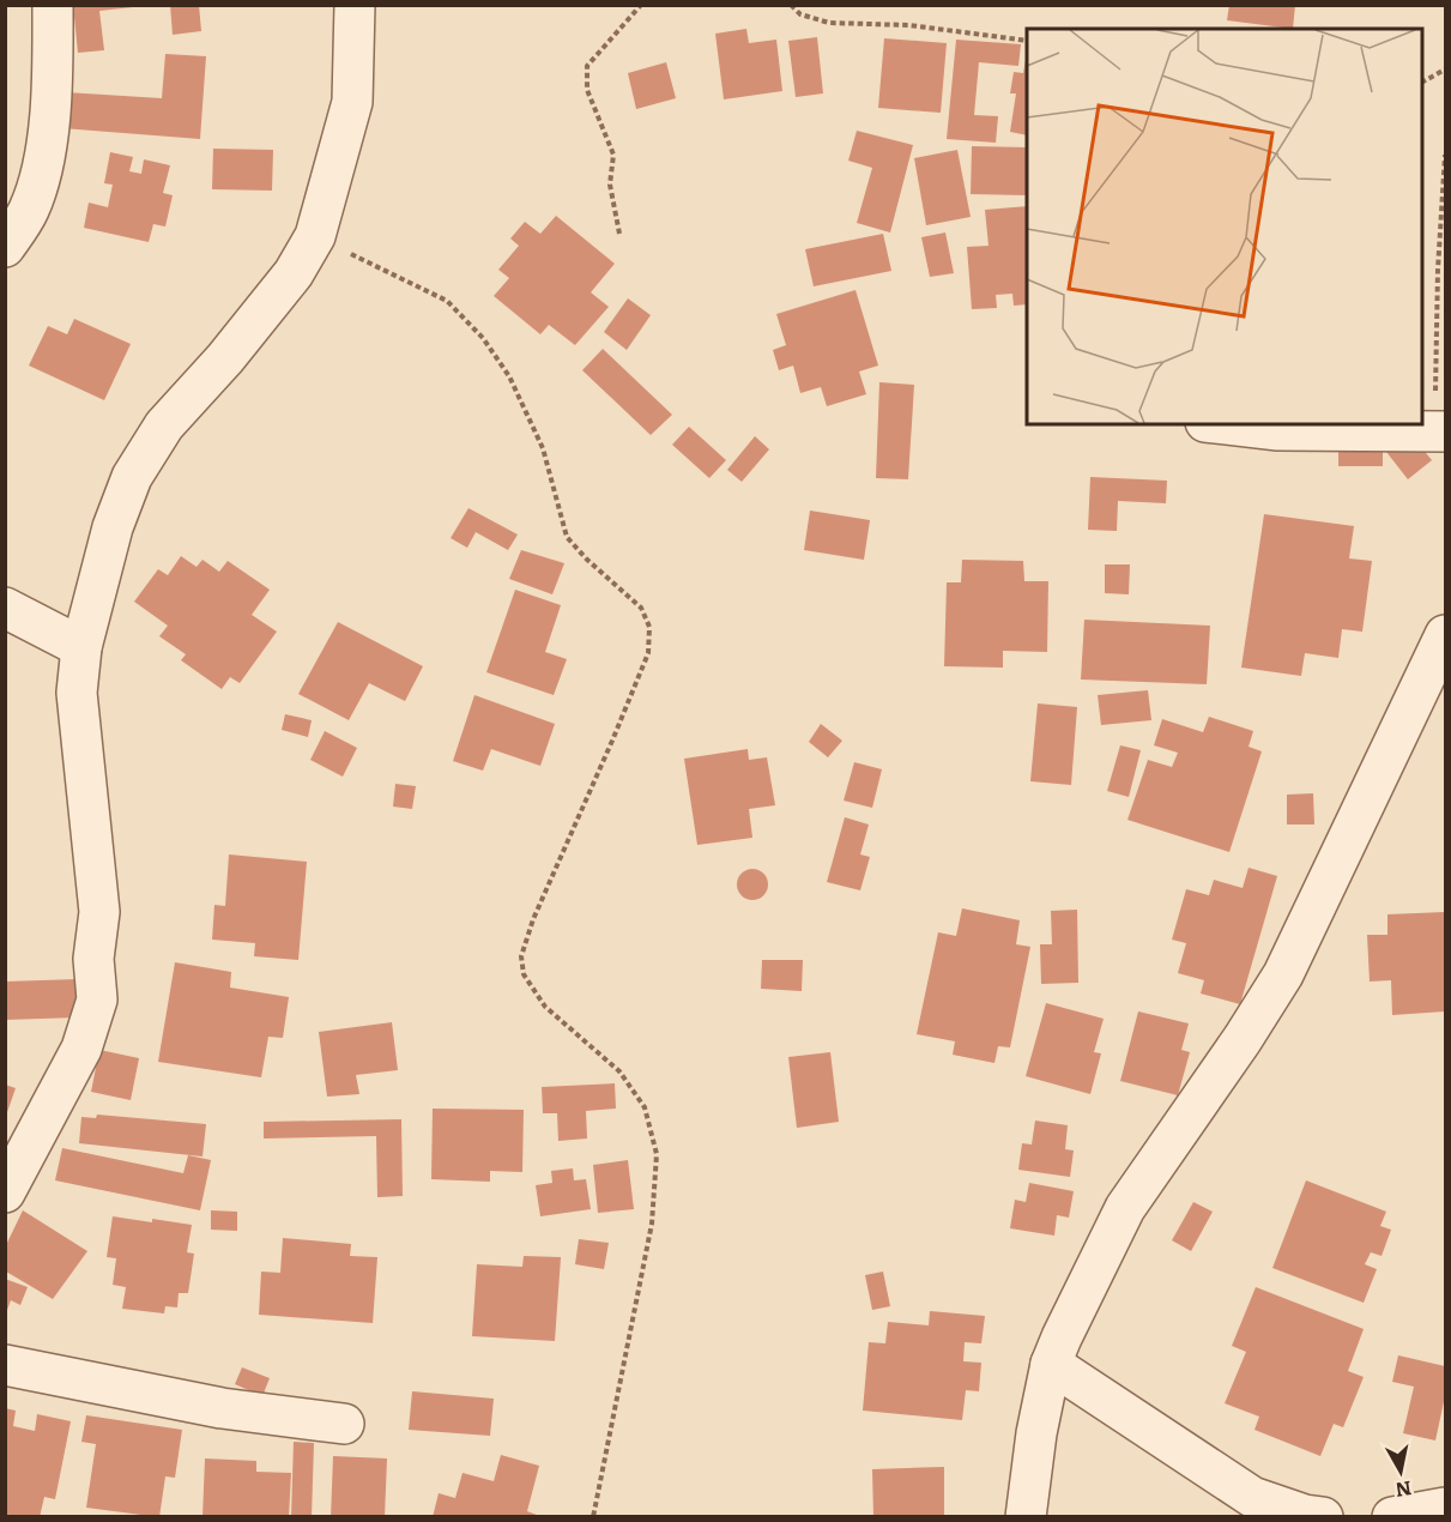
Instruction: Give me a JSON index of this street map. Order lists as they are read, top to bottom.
{
  "north": "bottom"
}
